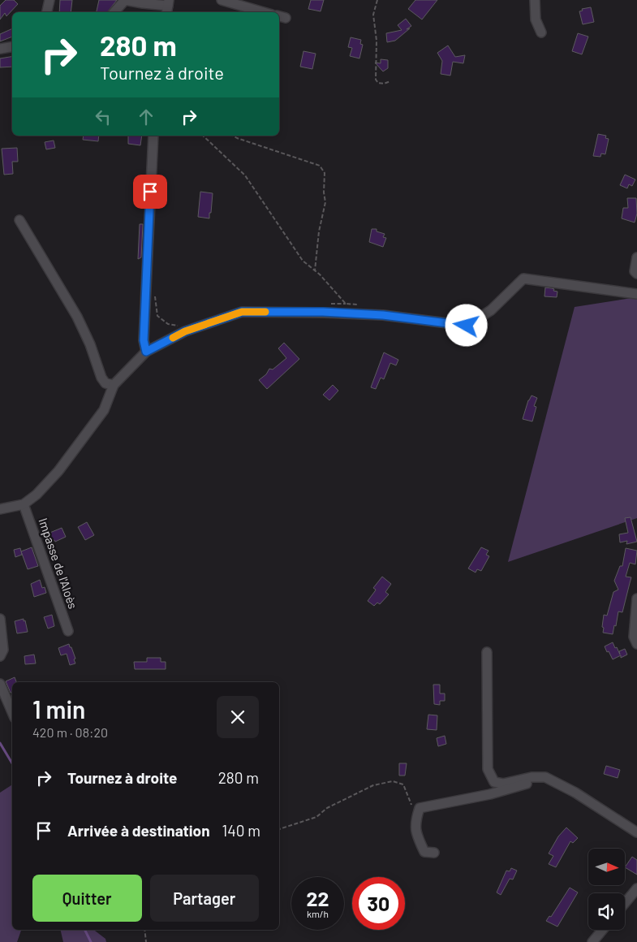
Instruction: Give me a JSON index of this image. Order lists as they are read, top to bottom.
{
  "streets": {
    "street": ["Impasse de l'Aloès"]
  },
  "north": "right",
  "page": {
    "turn": ["280 m", "Tournez à droite"],
    "heading": ["1 min", "420 m · 08:20"],
    "list": [
      {
        "name": "Tournez à droite",
        "value": "280 m"
      },
      {
        "name": "Arrivée à destination",
        "value": "140 m"
      }
    ],
    "buttons": ["Quitter", "Partager"],
    "speed": "22 km/h",
    "limit": "30"
  }
}
